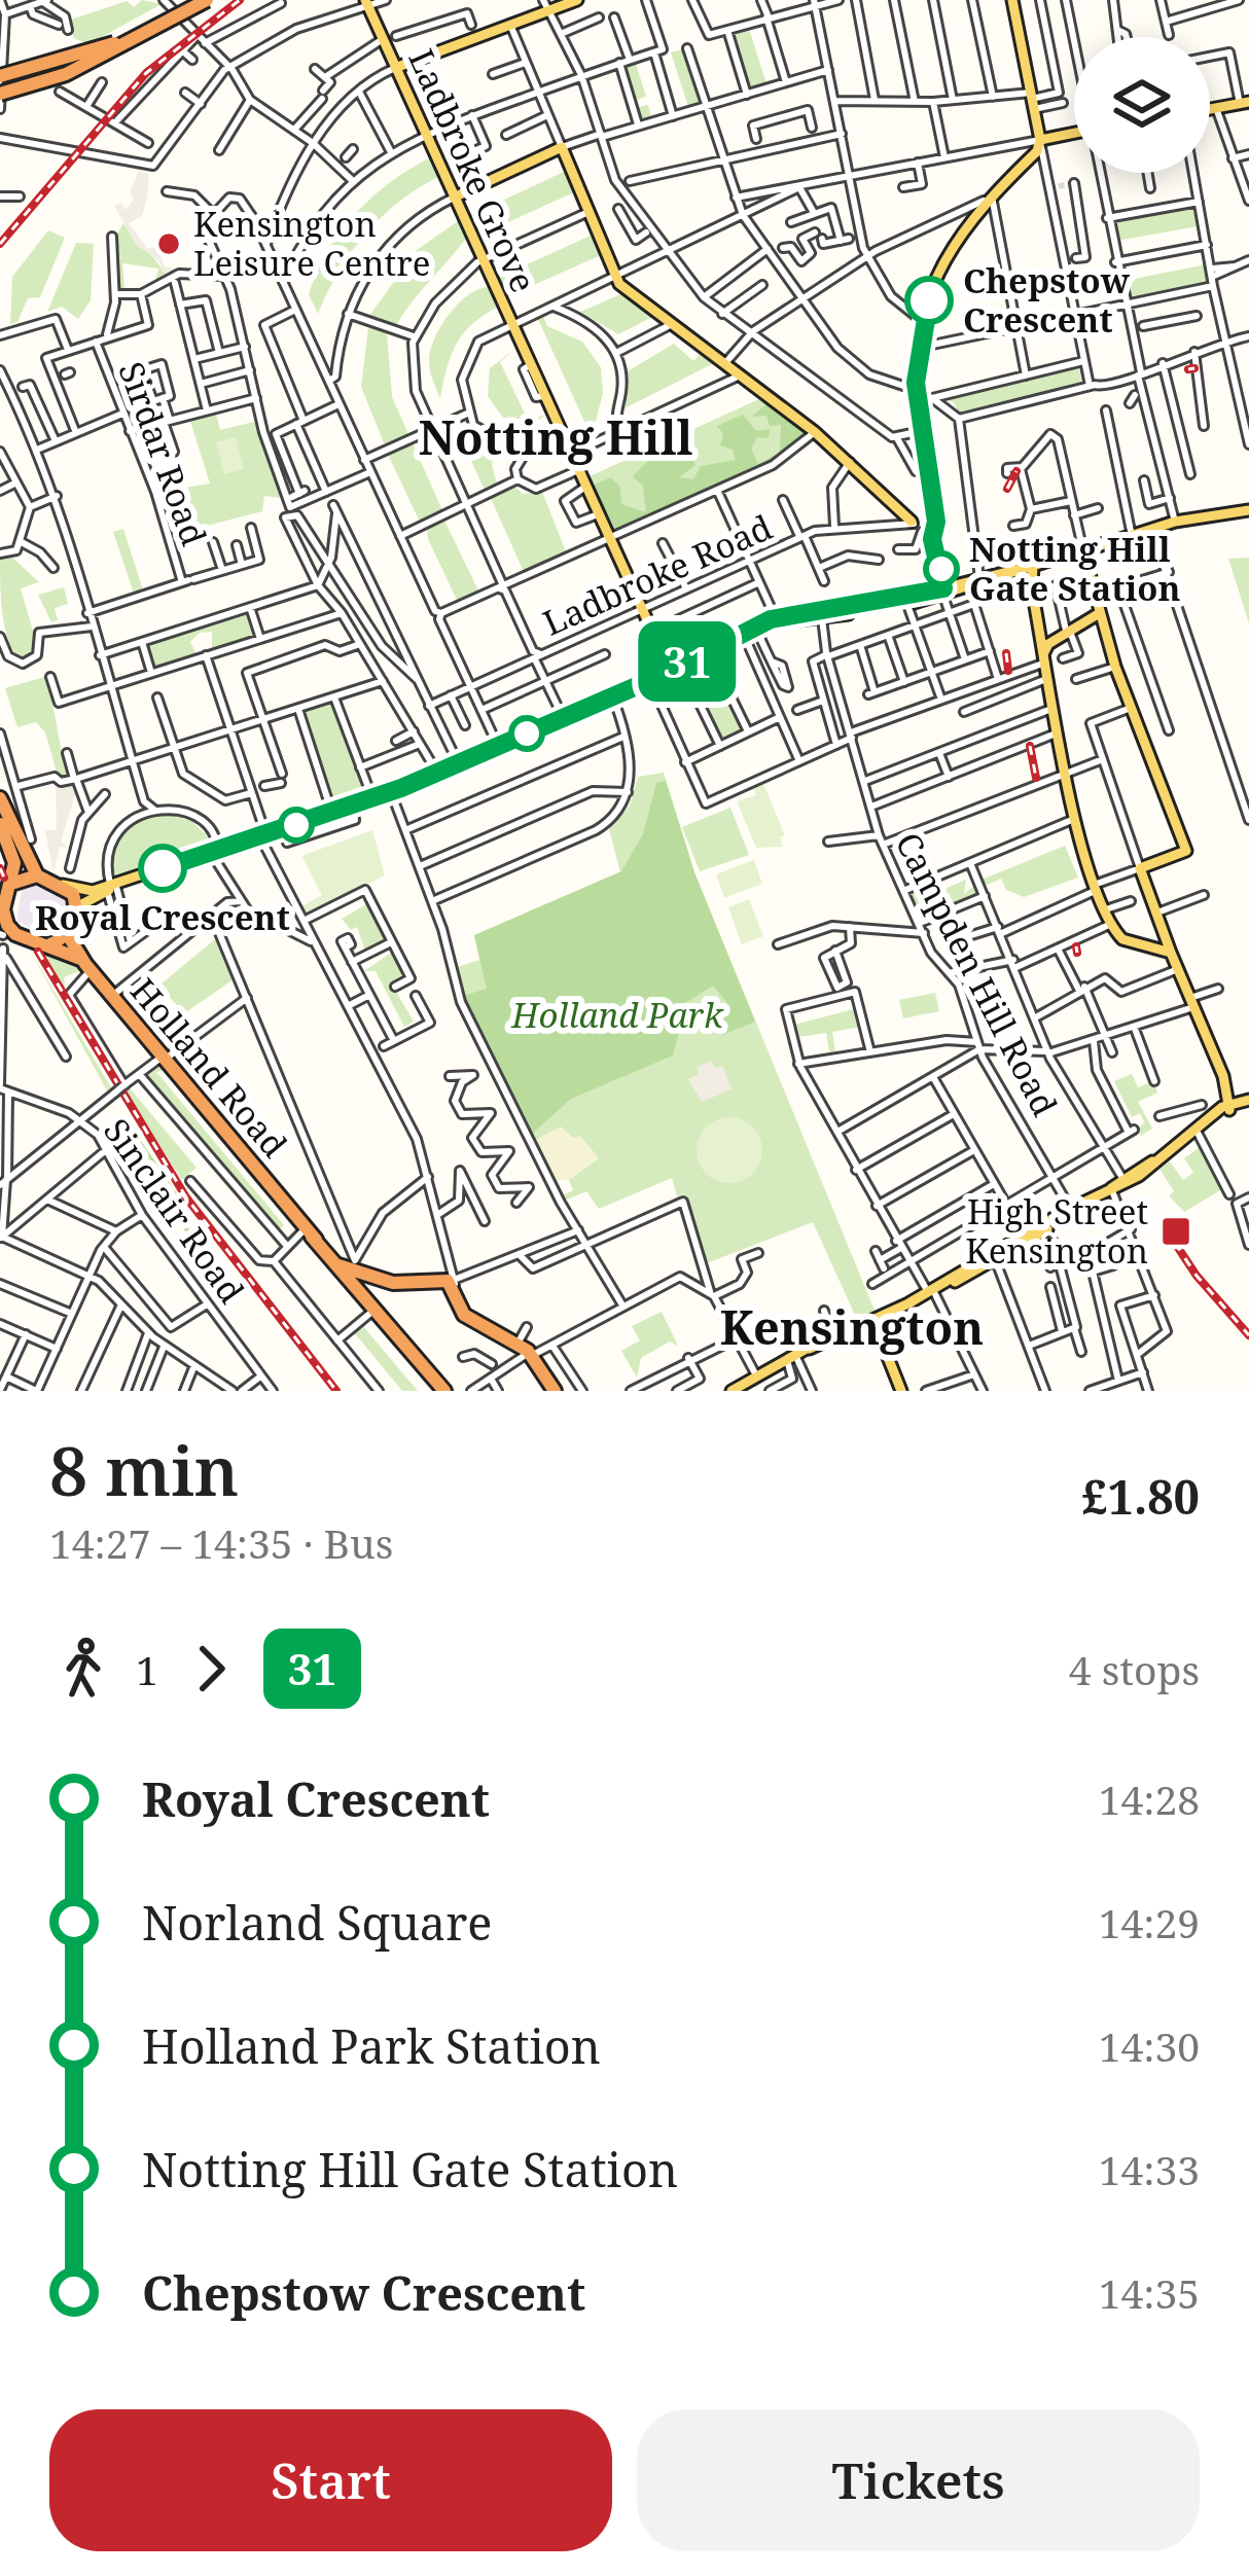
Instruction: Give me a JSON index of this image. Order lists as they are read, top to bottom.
{
  "streets": {
    "highway": ["Holland Road"],
    "main road": ["Ladbroke Grove"],
    "street": [
      "Sirdar Road",
      "Ladbroke Road",
      "Campden Hill Road",
      "Sinclair Road"
    ]
  },
  "crossings": [
    ["Ladbroke Grove", "Ladbroke Road"]
  ],
  "districts": ["Notting Hill", "Kensington"],
  "parks": ["Holland Park"],
  "places": {
    "other": [
      "Kensington Leisure Centre",
      "Chepstow Crescent",
      "Notting Hill Gate Station",
      "Royal Crescent"
    ],
    "transit": ["High Street Kensington"]
  },
  "lines": ["bus line 31"],
  "page": {
    "on_map": "31",
    "heading": ["8 min", "14:27 – 14:35 · Bus", "£1.80"],
    "legs": ["1", "31", "4 stops"],
    "list": [
      {
        "name": "Royal Crescent",
        "value": "14:28"
      },
      {
        "name": "Norland Square",
        "value": "14:29"
      },
      {
        "name": "Holland Park Station",
        "value": "14:30"
      },
      {
        "name": "Notting Hill Gate Station",
        "value": "14:33"
      },
      {
        "name": "Chepstow Crescent",
        "value": "14:35"
      }
    ],
    "buttons": ["Start", "Tickets"]
  }
}
